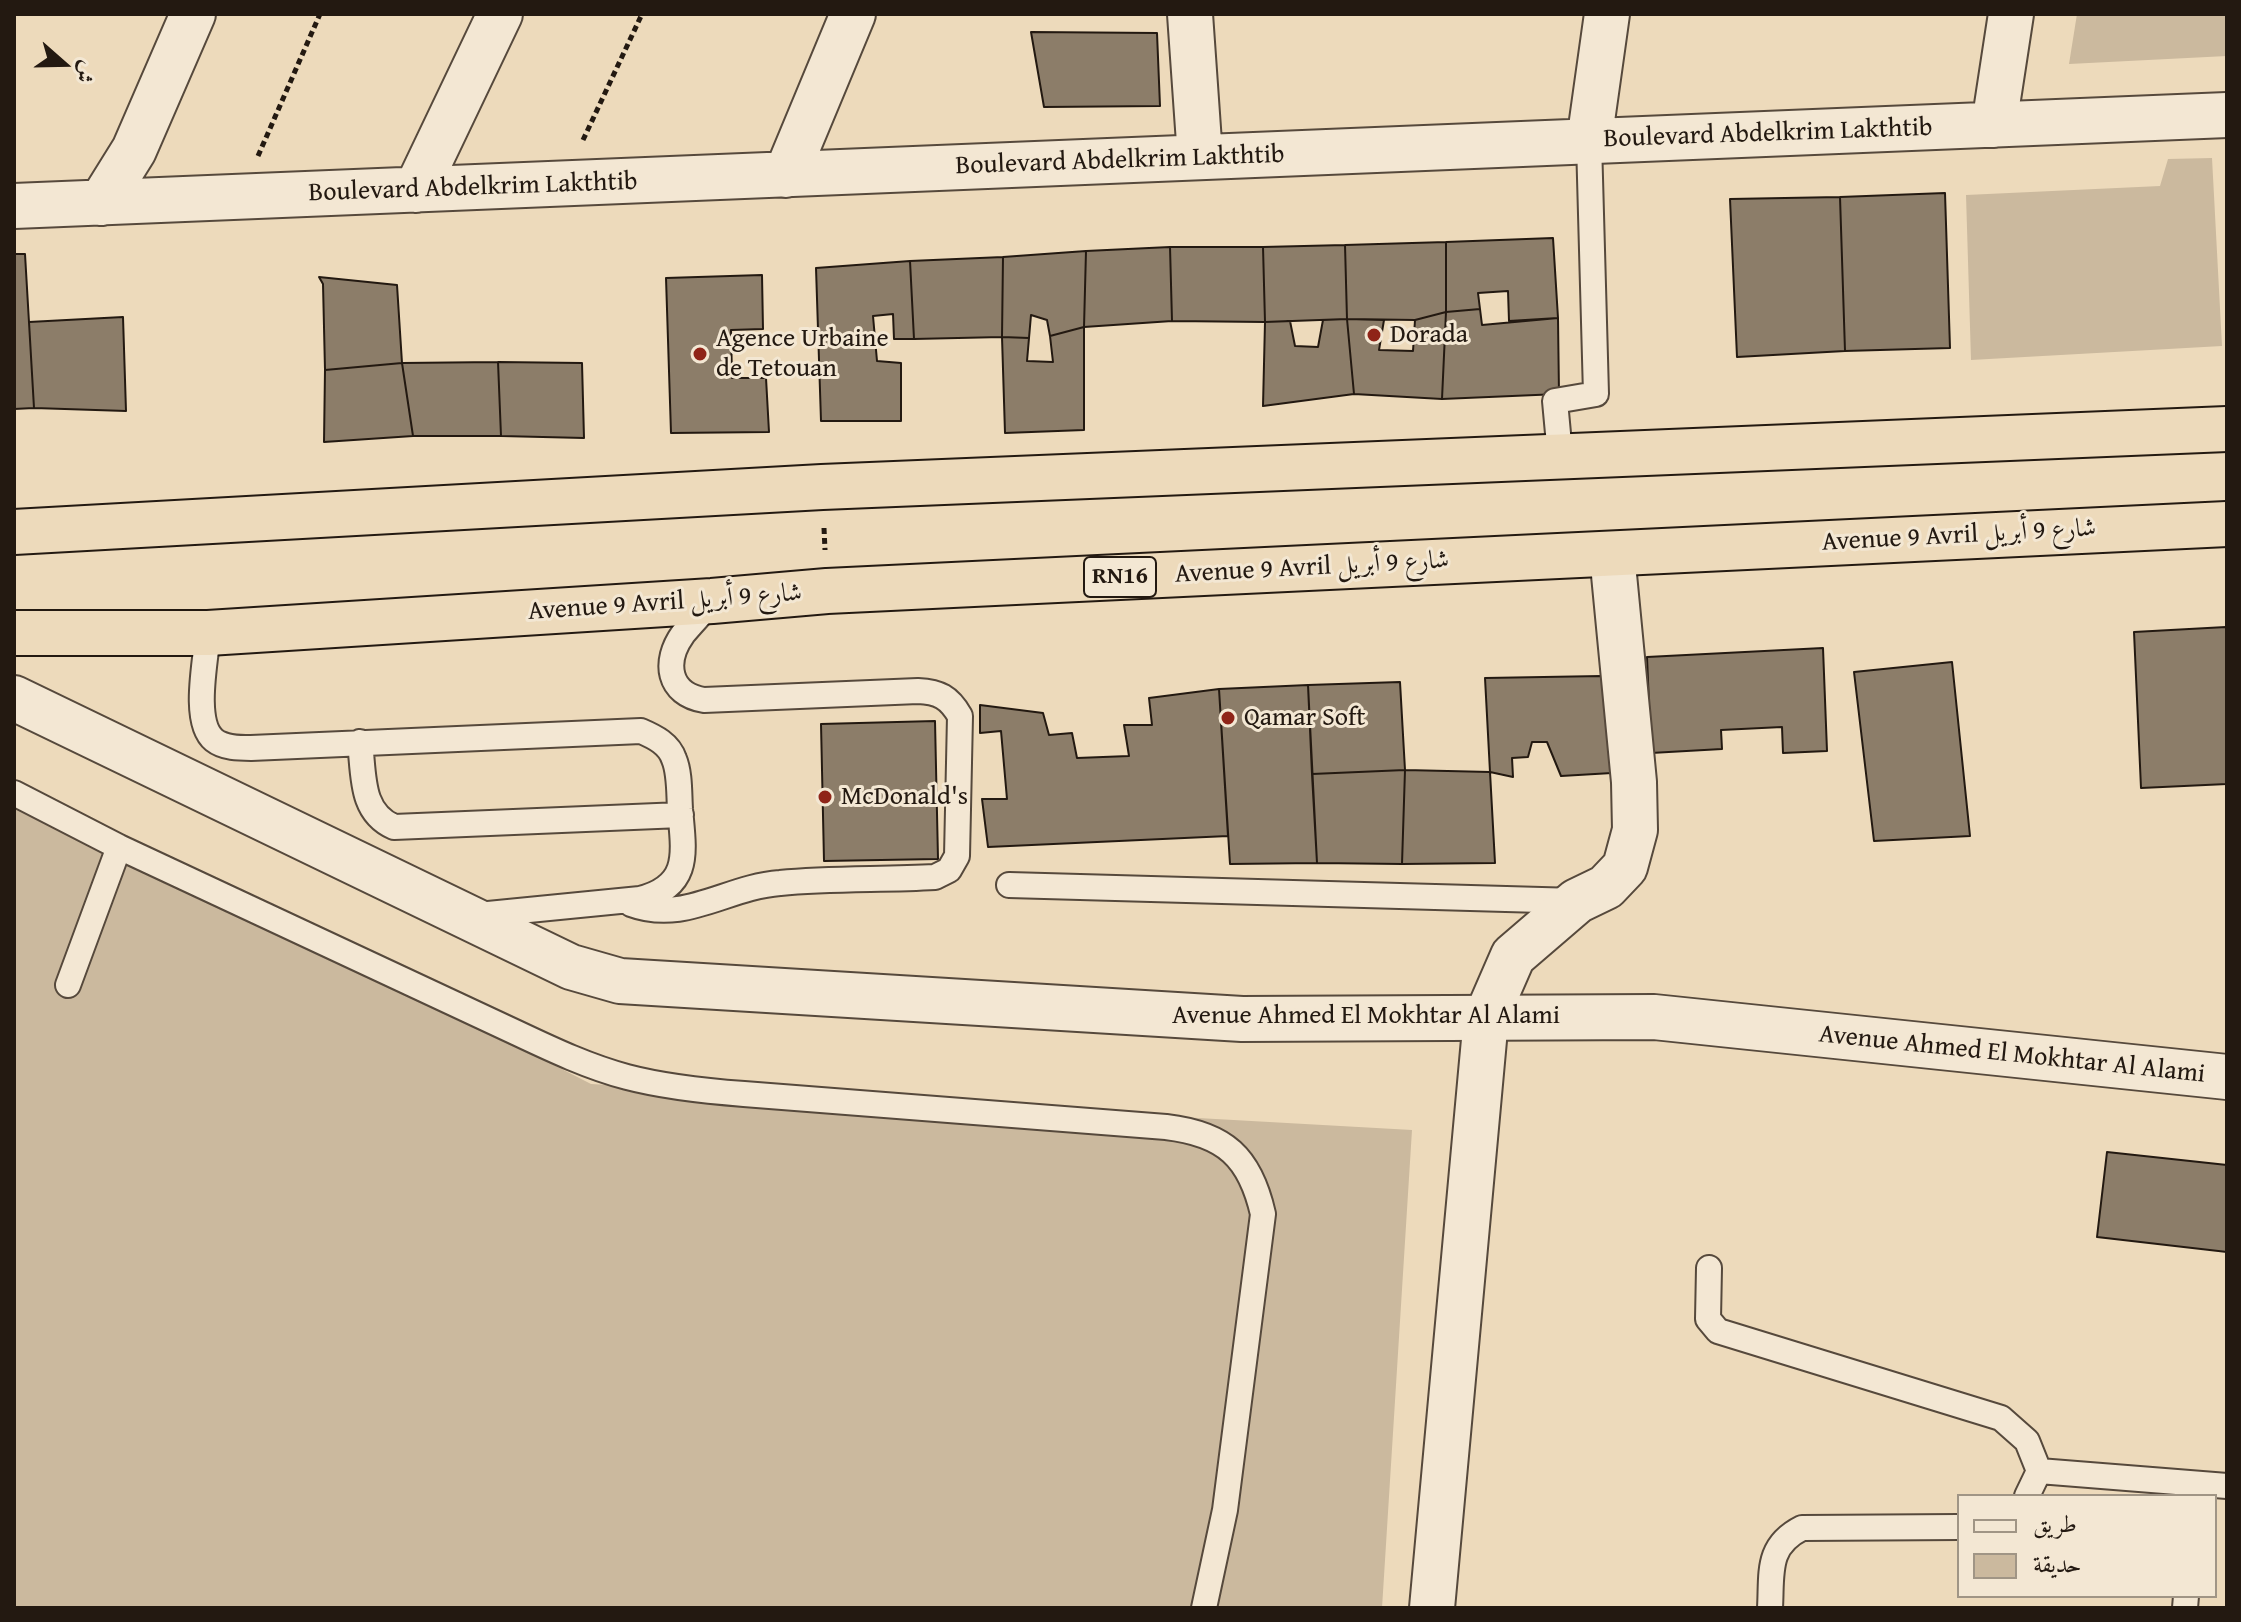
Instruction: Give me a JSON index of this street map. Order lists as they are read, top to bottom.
{
  "streets": {
    "highway": ["Avenue 9 Avril شارع 9 أبريل", "RN16"],
    "street": ["Boulevard Abdelkrim Lakthtib", "Avenue Ahmed El Mokhtar Al Alami"]
  },
  "places": [
    "Dorada",
    "Agence Urbaine de Tetouan",
    "Qamar Soft",
    "McDonald's"
  ],
  "legend": ["طريق", "حديقة"],
  "north": "right"
}
